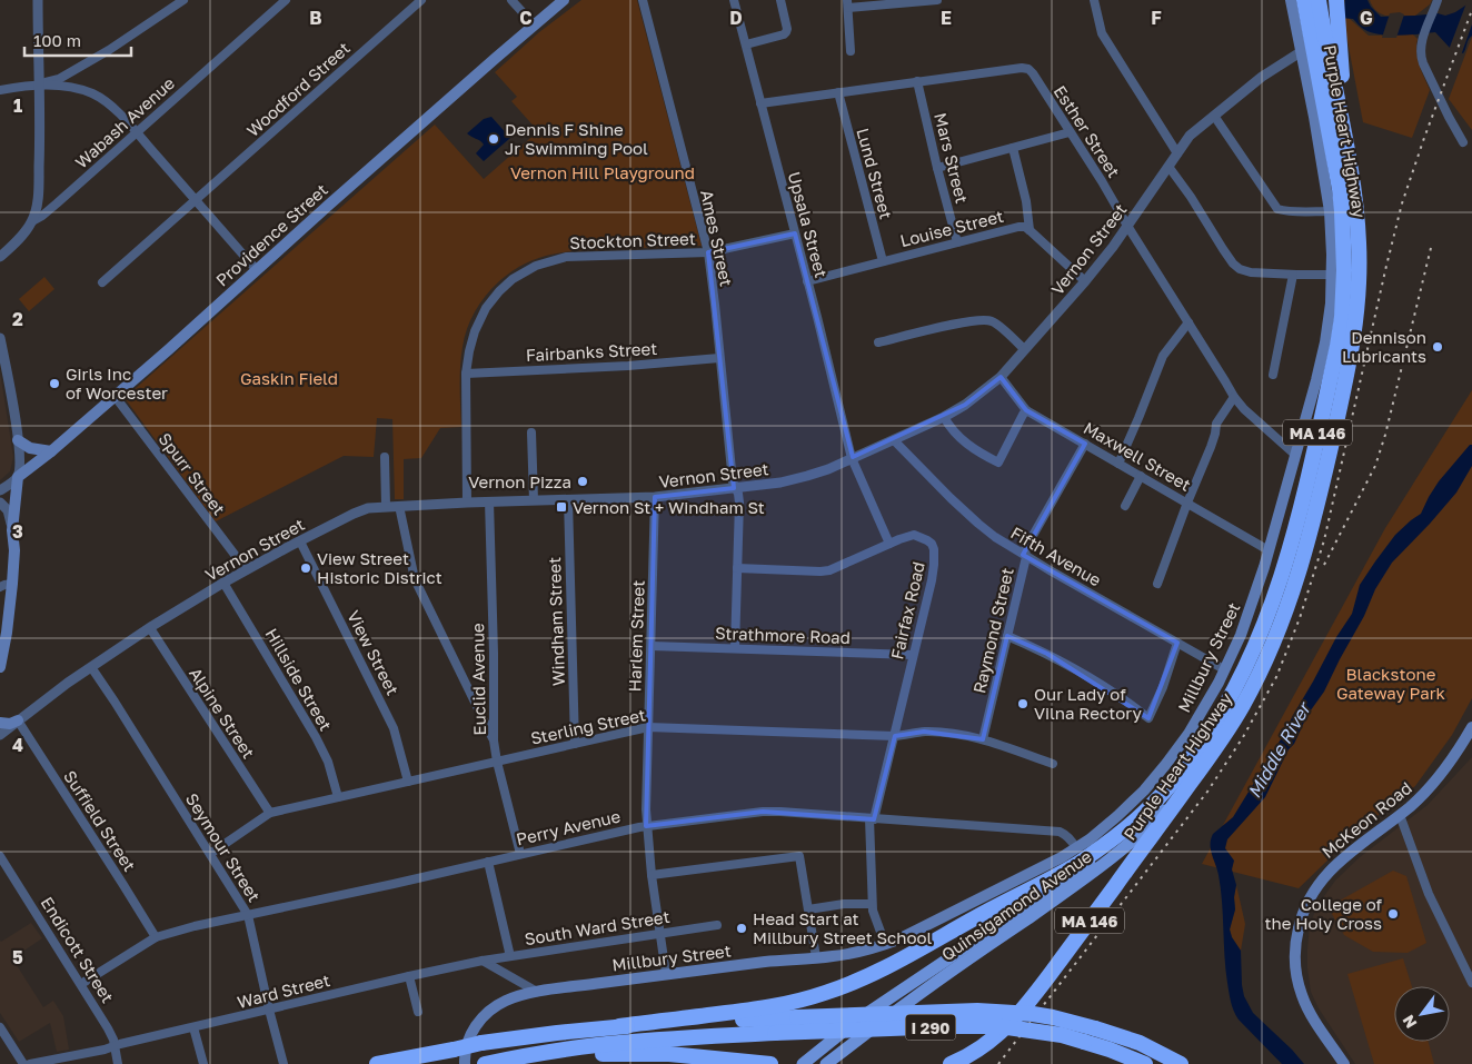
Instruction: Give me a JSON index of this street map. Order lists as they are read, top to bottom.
{
  "streets": {
    "highway": ["Purple Heart Highway", "MA 146", "I 290"],
    "main road": [
      "Providence Street",
      "Millbury Street",
      "McKeon Road",
      "Quinsigamond Avenue"
    ],
    "street": [
      "Woodford Street",
      "Wabash Avenue",
      "Esther Street",
      "Mars Street",
      "Lund Street",
      "Upsala Street",
      "Louise Street",
      "Ames Street",
      "Stockton Street",
      "Vernon Street",
      "Fairbanks Street",
      "Maxwell Street",
      "Spurr Street",
      "Fifth Avenue",
      "Fairfax Road",
      "Windham Street",
      "Raymond Street",
      "Strathmore Road",
      "Harlem Street",
      "View Street",
      "Hillside Street",
      "Euclid Avenue",
      "Alpine Street",
      "Sterling Street",
      "Suffield Street",
      "Perry Avenue",
      "Seymour Street",
      "South Ward Street",
      "Endicott Street",
      "Ward Street"
    ]
  },
  "crossings": [
    ["Esther Street", "Mars Street"],
    ["Esther Street", "Lund Street"],
    ["Esther Street", "Upsala Street"],
    ["Esther Street", "Vernon Street"],
    ["Esther Street", "Millbury Street"],
    ["Purple Heart Highway", "Quinsigamond Avenue"],
    ["Purple Heart Highway", "I 290"],
    ["Mars Street", "Louise Street"],
    ["Lund Street", "Louise Street"],
    ["Upsala Street", "Louise Street"],
    ["Upsala Street", "Stockton Street"],
    ["Upsala Street", "Vernon Street"],
    ["Upsala Street", "Fairfax Road"],
    ["Louise Street", "Vernon Street"],
    ["Providence Street", "Spurr Street"],
    ["Ames Street", "Stockton Street"],
    ["Ames Street", "Vernon Street"],
    ["Ames Street", "Fairbanks Street"],
    ["Ames Street", "Fairfax Road"],
    ["Ames Street", "Strathmore Road"],
    ["Stockton Street", "Vernon Street"],
    ["Stockton Street", "Fairbanks Street"],
    ["Vernon Street", "Maxwell Street"],
    ["Vernon Street", "Spurr Street"],
    ["Vernon Street", "Fifth Avenue"],
    ["Vernon Street", "Windham Street"],
    ["Vernon Street", "Harlem Street"],
    ["Vernon Street", "View Street"],
    ["Vernon Street", "Millbury Street"],
    ["Vernon Street", "Hillside Street"],
    ["Vernon Street", "Euclid Avenue"],
    ["Vernon Street", "Alpine Street"],
    ["Vernon Street", "Suffield Street"],
    ["Vernon Street", "Seymour Street"],
    ["Maxwell Street", "Raymond Street"],
    ["Maxwell Street", "Millbury Street"],
    ["Fifth Avenue", "Raymond Street"],
    ["Fifth Avenue", "Millbury Street"],
    ["Fairfax Road", "Strathmore Road"],
    ["Fairfax Road", "Millbury Street"],
    ["Fairfax Road", "Sterling Street"],
    ["Fairfax Road", "Perry Avenue"],
    ["Windham Street", "Sterling Street"],
    ["Raymond Street", "Sterling Street"],
    ["Strathmore Road", "Harlem Street"],
    ["Harlem Street", "Millbury Street"],
    ["Harlem Street", "Sterling Street"],
    ["Harlem Street", "Perry Avenue"],
    ["Harlem Street", "South Ward Street"],
    ["View Street", "Sterling Street"],
    ["Millbury Street", "Perry Avenue"],
    ["Hillside Street", "Sterling Street"],
    ["Euclid Avenue", "Sterling Street"],
    ["Euclid Avenue", "Perry Avenue"],
    ["Alpine Street", "Sterling Street"],
    ["Sterling Street", "Seymour Street"],
    ["Suffield Street", "Perry Avenue"],
    ["Perry Avenue", "Seymour Street"],
    ["Perry Avenue", "Endicott Street"],
    ["Seymour Street", "Ward Street"],
    ["South Ward Street", "Ward Street"],
    ["Endicott Street", "Ward Street"]
  ],
  "water": ["Middle River"],
  "parks": ["Vernon Hill Playground", "Gaskin Field", "Blackstone Gateway Park"],
  "places": {
    "other": [
      "Dennis F Shine Jr Swimming Pool",
      "Dennison Lubricants",
      "Girls Inc of Worcester",
      "Vernon Pizza",
      "View Street Historic District",
      "Our Lady of Vilna Rectory",
      "College of the Holy Cross",
      "Head Start at Millbury Street School"
    ],
    "transit": ["Vernon St + Windham St"]
  },
  "scale_bar": "100 m",
  "north": "bottom left",
  "grid": {
    "columns": [
      "B",
      "C",
      "D",
      "E",
      "F",
      "G"
    ],
    "rows": [
      "1",
      "2",
      "3",
      "4",
      "5"
    ]
  }
}
